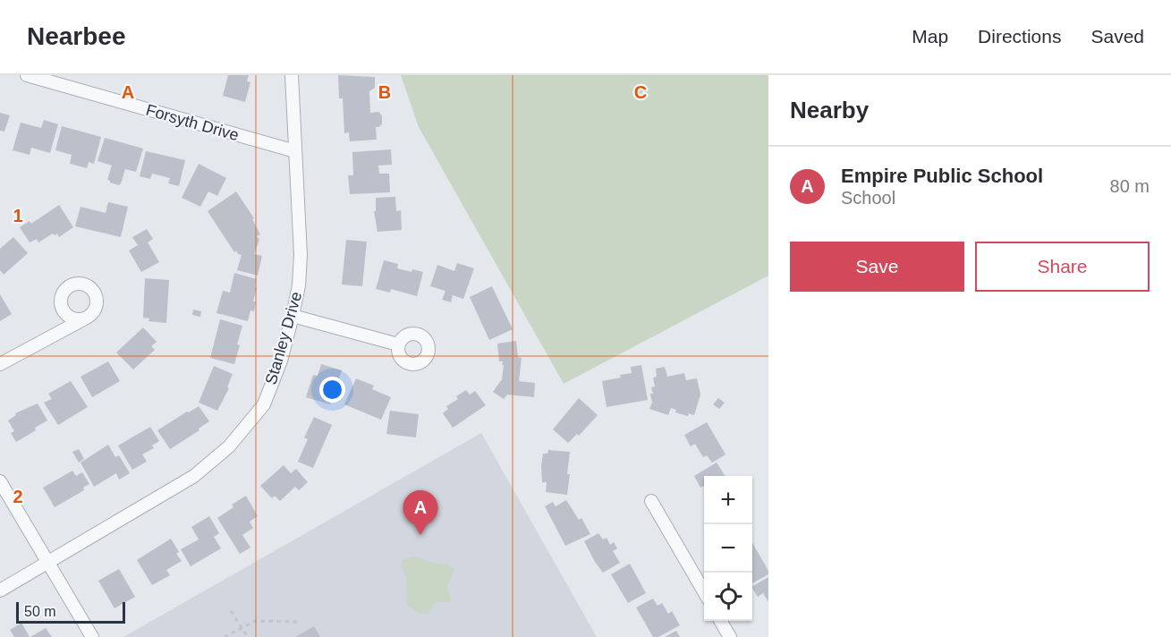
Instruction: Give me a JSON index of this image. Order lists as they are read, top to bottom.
{
  "streets": {
    "street": ["Forsyth Drive", "Stanley Drive"]
  },
  "crossings": [
    ["Forsyth Drive", "Stanley Drive"]
  ],
  "scale_bar": "50 m",
  "page": {
    "header": "Nearbee",
    "nav": ["Map", "Directions", "Saved"],
    "heading": "Nearby",
    "list": [
      {
        "mark": "A",
        "name": "Empire Public School",
        "note": "School",
        "value": "80 m"
      }
    ],
    "buttons": ["Save", "Share"],
    "map_buttons": ["+", "−"],
    "pins": "A",
    "scale": "50 m"
  },
  "grid": {
    "columns": ["A", "B", "C"],
    "rows": ["1", "2"]
  }
}
